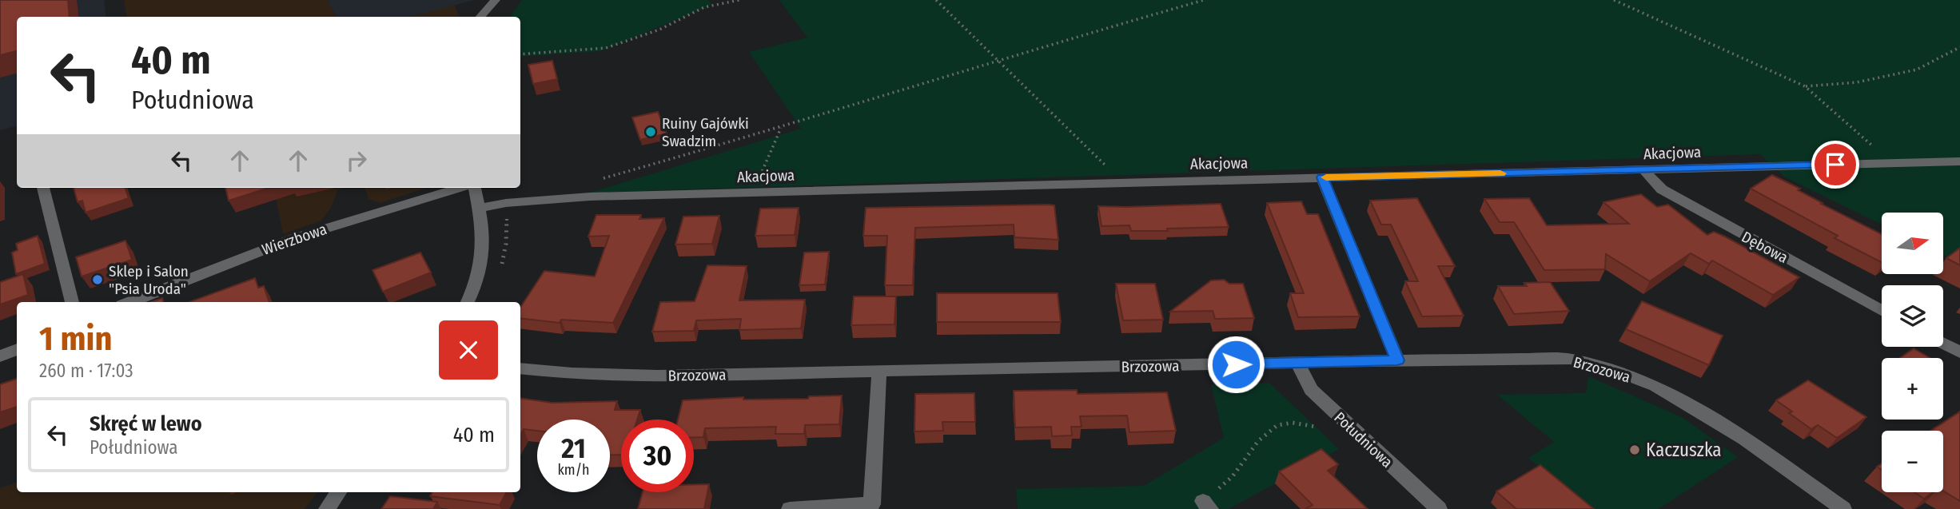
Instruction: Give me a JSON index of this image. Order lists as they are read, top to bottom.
{
  "streets": {
    "street": [
      "Akacjowa",
      "Wierzbowa",
      "Dębowa",
      "Brzozowa",
      "Południowa"
    ]
  },
  "crossings": [
    ["Akacjowa", "Dębowa"],
    ["Brzozowa", "Południowa"]
  ],
  "places": ["Ruiny Gajówki Swadzim", "Sklep i Salon \"Psia Uroda\"", "Kaczuszka"],
  "north": "right",
  "page": {
    "turn": ["40 m", "Południowa"],
    "map_buttons": ["+", "−"],
    "heading": ["1 min", "260 m · 17:03"],
    "list": [
      {
        "name": "Skręć w lewo",
        "note": "Południowa",
        "value": "40 m"
      }
    ],
    "speed": "21 km/h",
    "limit": "30"
  }
}
